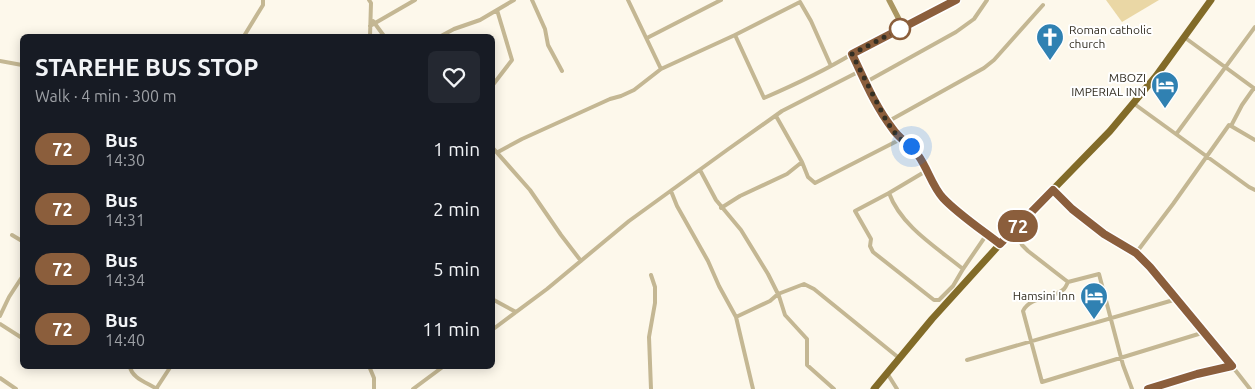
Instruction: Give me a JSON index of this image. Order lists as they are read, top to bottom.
{
  "places": {
    "church": ["Roman catholic church"],
    "hotel": ["MBOZI IMPERIAL INN", "Hamsini Inn"]
  },
  "lines": ["bus line 72"],
  "page": {
    "on_map": "72",
    "heading": ["STAREHE BUS STOP", "Walk · 4 min · 300 m"],
    "list": [
      {
        "mark": "72",
        "name": "Bus",
        "note": "14:30",
        "value": "1 min"
      },
      {
        "mark": "72",
        "name": "Bus",
        "note": "14:31",
        "value": "2 min"
      },
      {
        "mark": "72",
        "name": "Bus",
        "note": "14:34",
        "value": "5 min"
      },
      {
        "mark": "72",
        "name": "Bus",
        "note": "14:40",
        "value": "11 min"
      }
    ]
  }
}
